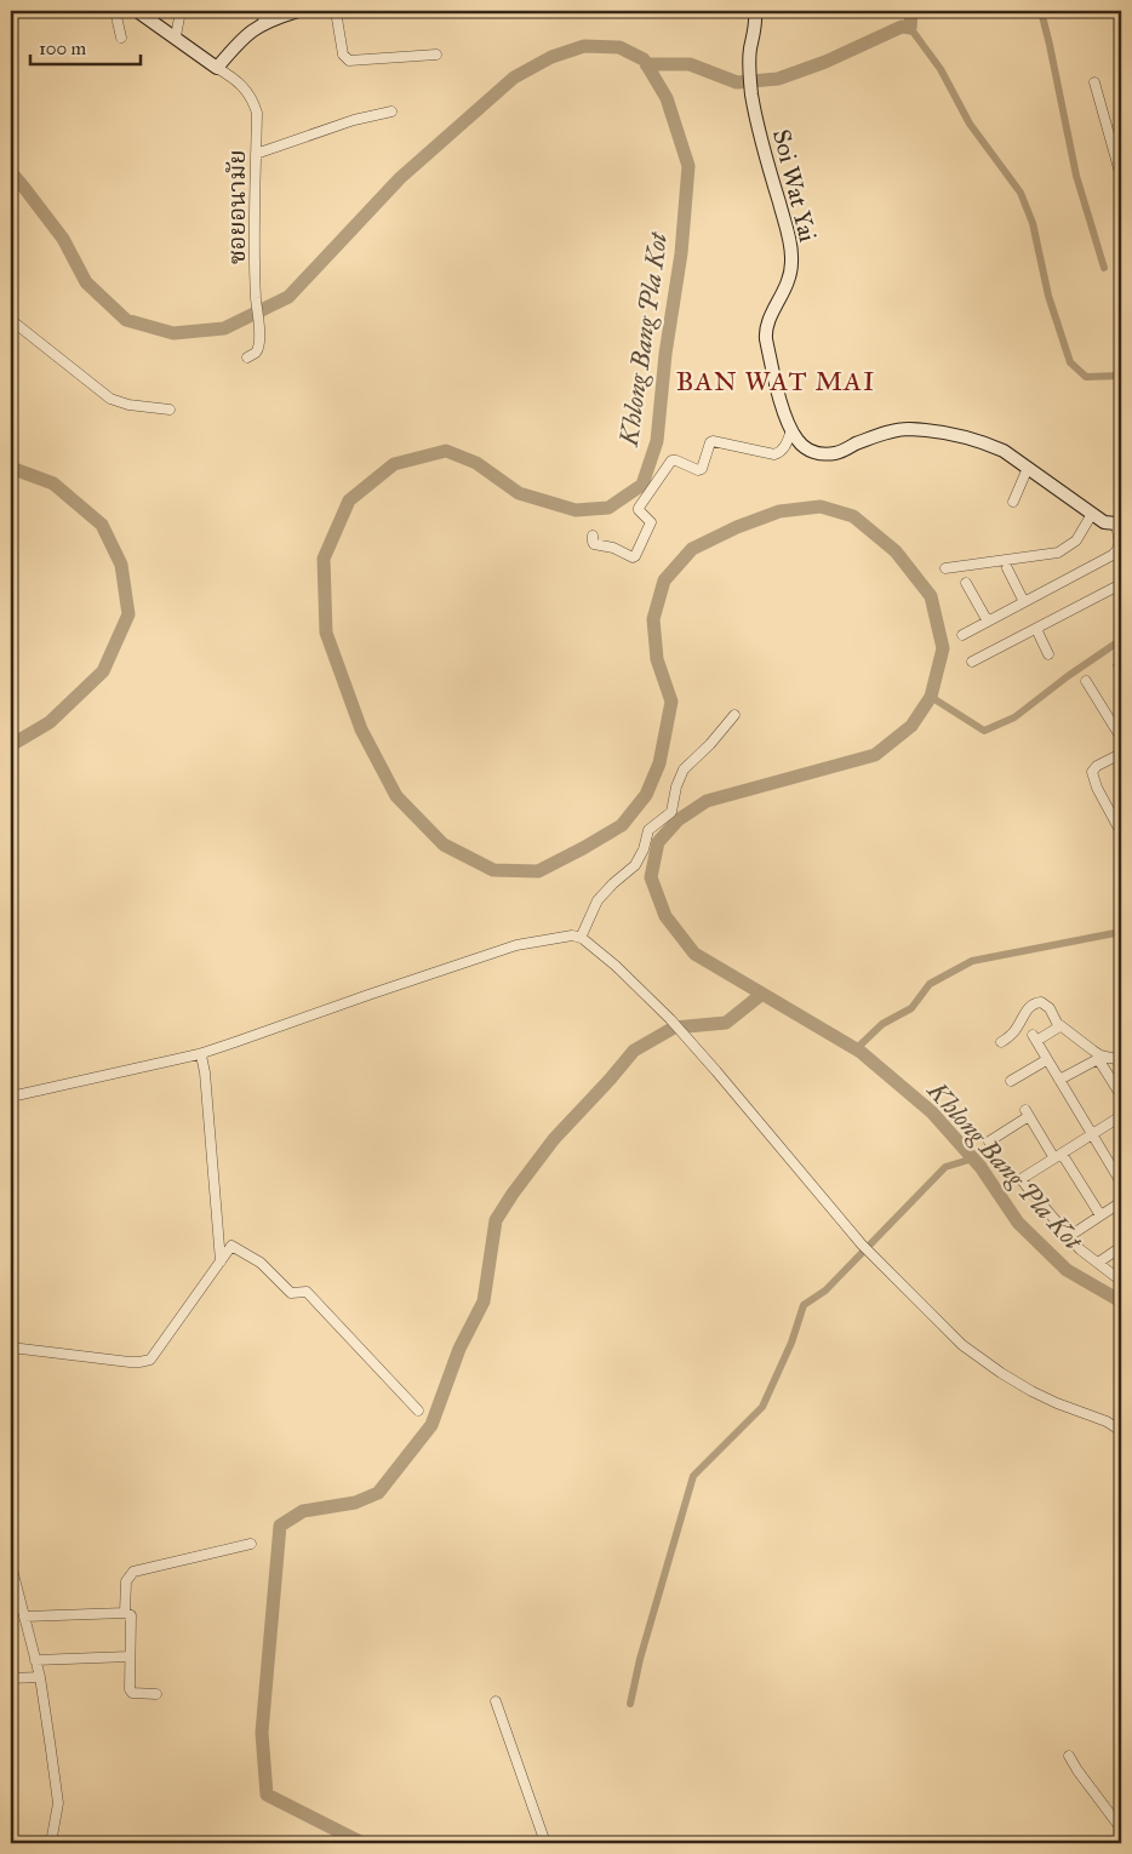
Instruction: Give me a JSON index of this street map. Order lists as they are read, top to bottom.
{
  "streets": {
    "street": ["Soi Wat Yai", "ซอยอนามัย"]
  },
  "districts": ["BAN WAT MAI"],
  "water": ["Khlong Bang Pla Kot"],
  "scale_bar": "100 m"
}
